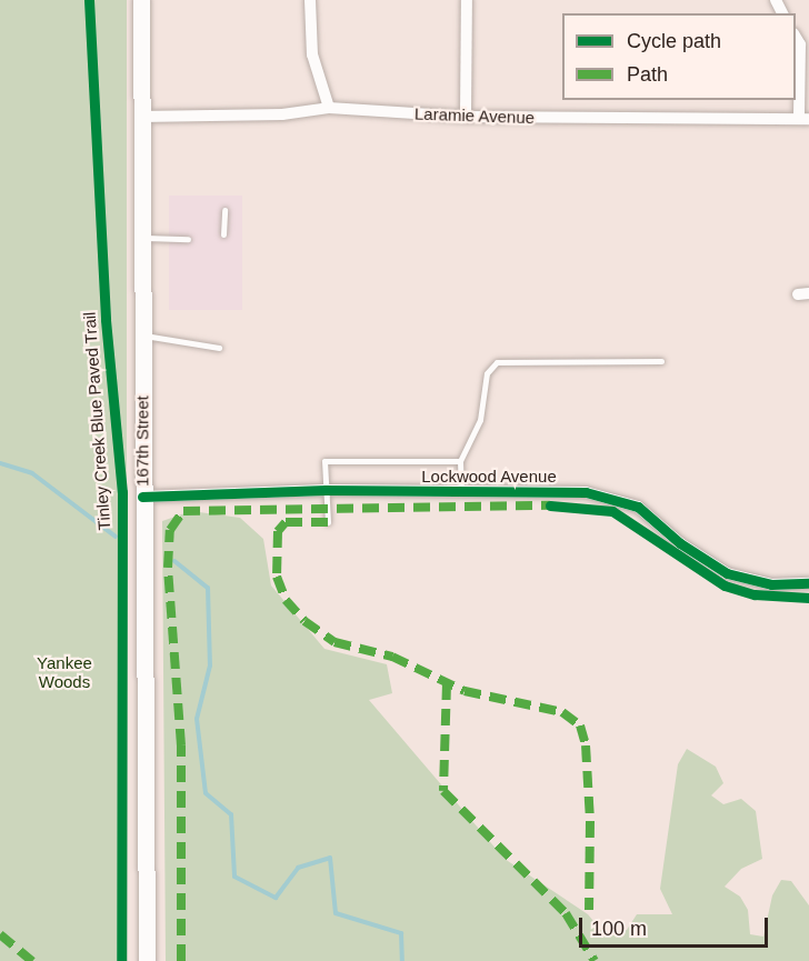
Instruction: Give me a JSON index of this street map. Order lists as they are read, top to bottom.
{
  "streets": {
    "main road": ["167th Street"],
    "street": ["Laramie Avenue", "Lockwood Avenue"],
    "cycle path": ["Tinley Creek Blue Paved Trail"]
  },
  "crossings": [
    ["Laramie Avenue", "167th Street"],
    ["167th Street", "Lockwood Avenue"]
  ],
  "parks": ["Yankee Woods"],
  "legend": ["Cycle path", "Path"],
  "scale_bar": "100 m"
}
